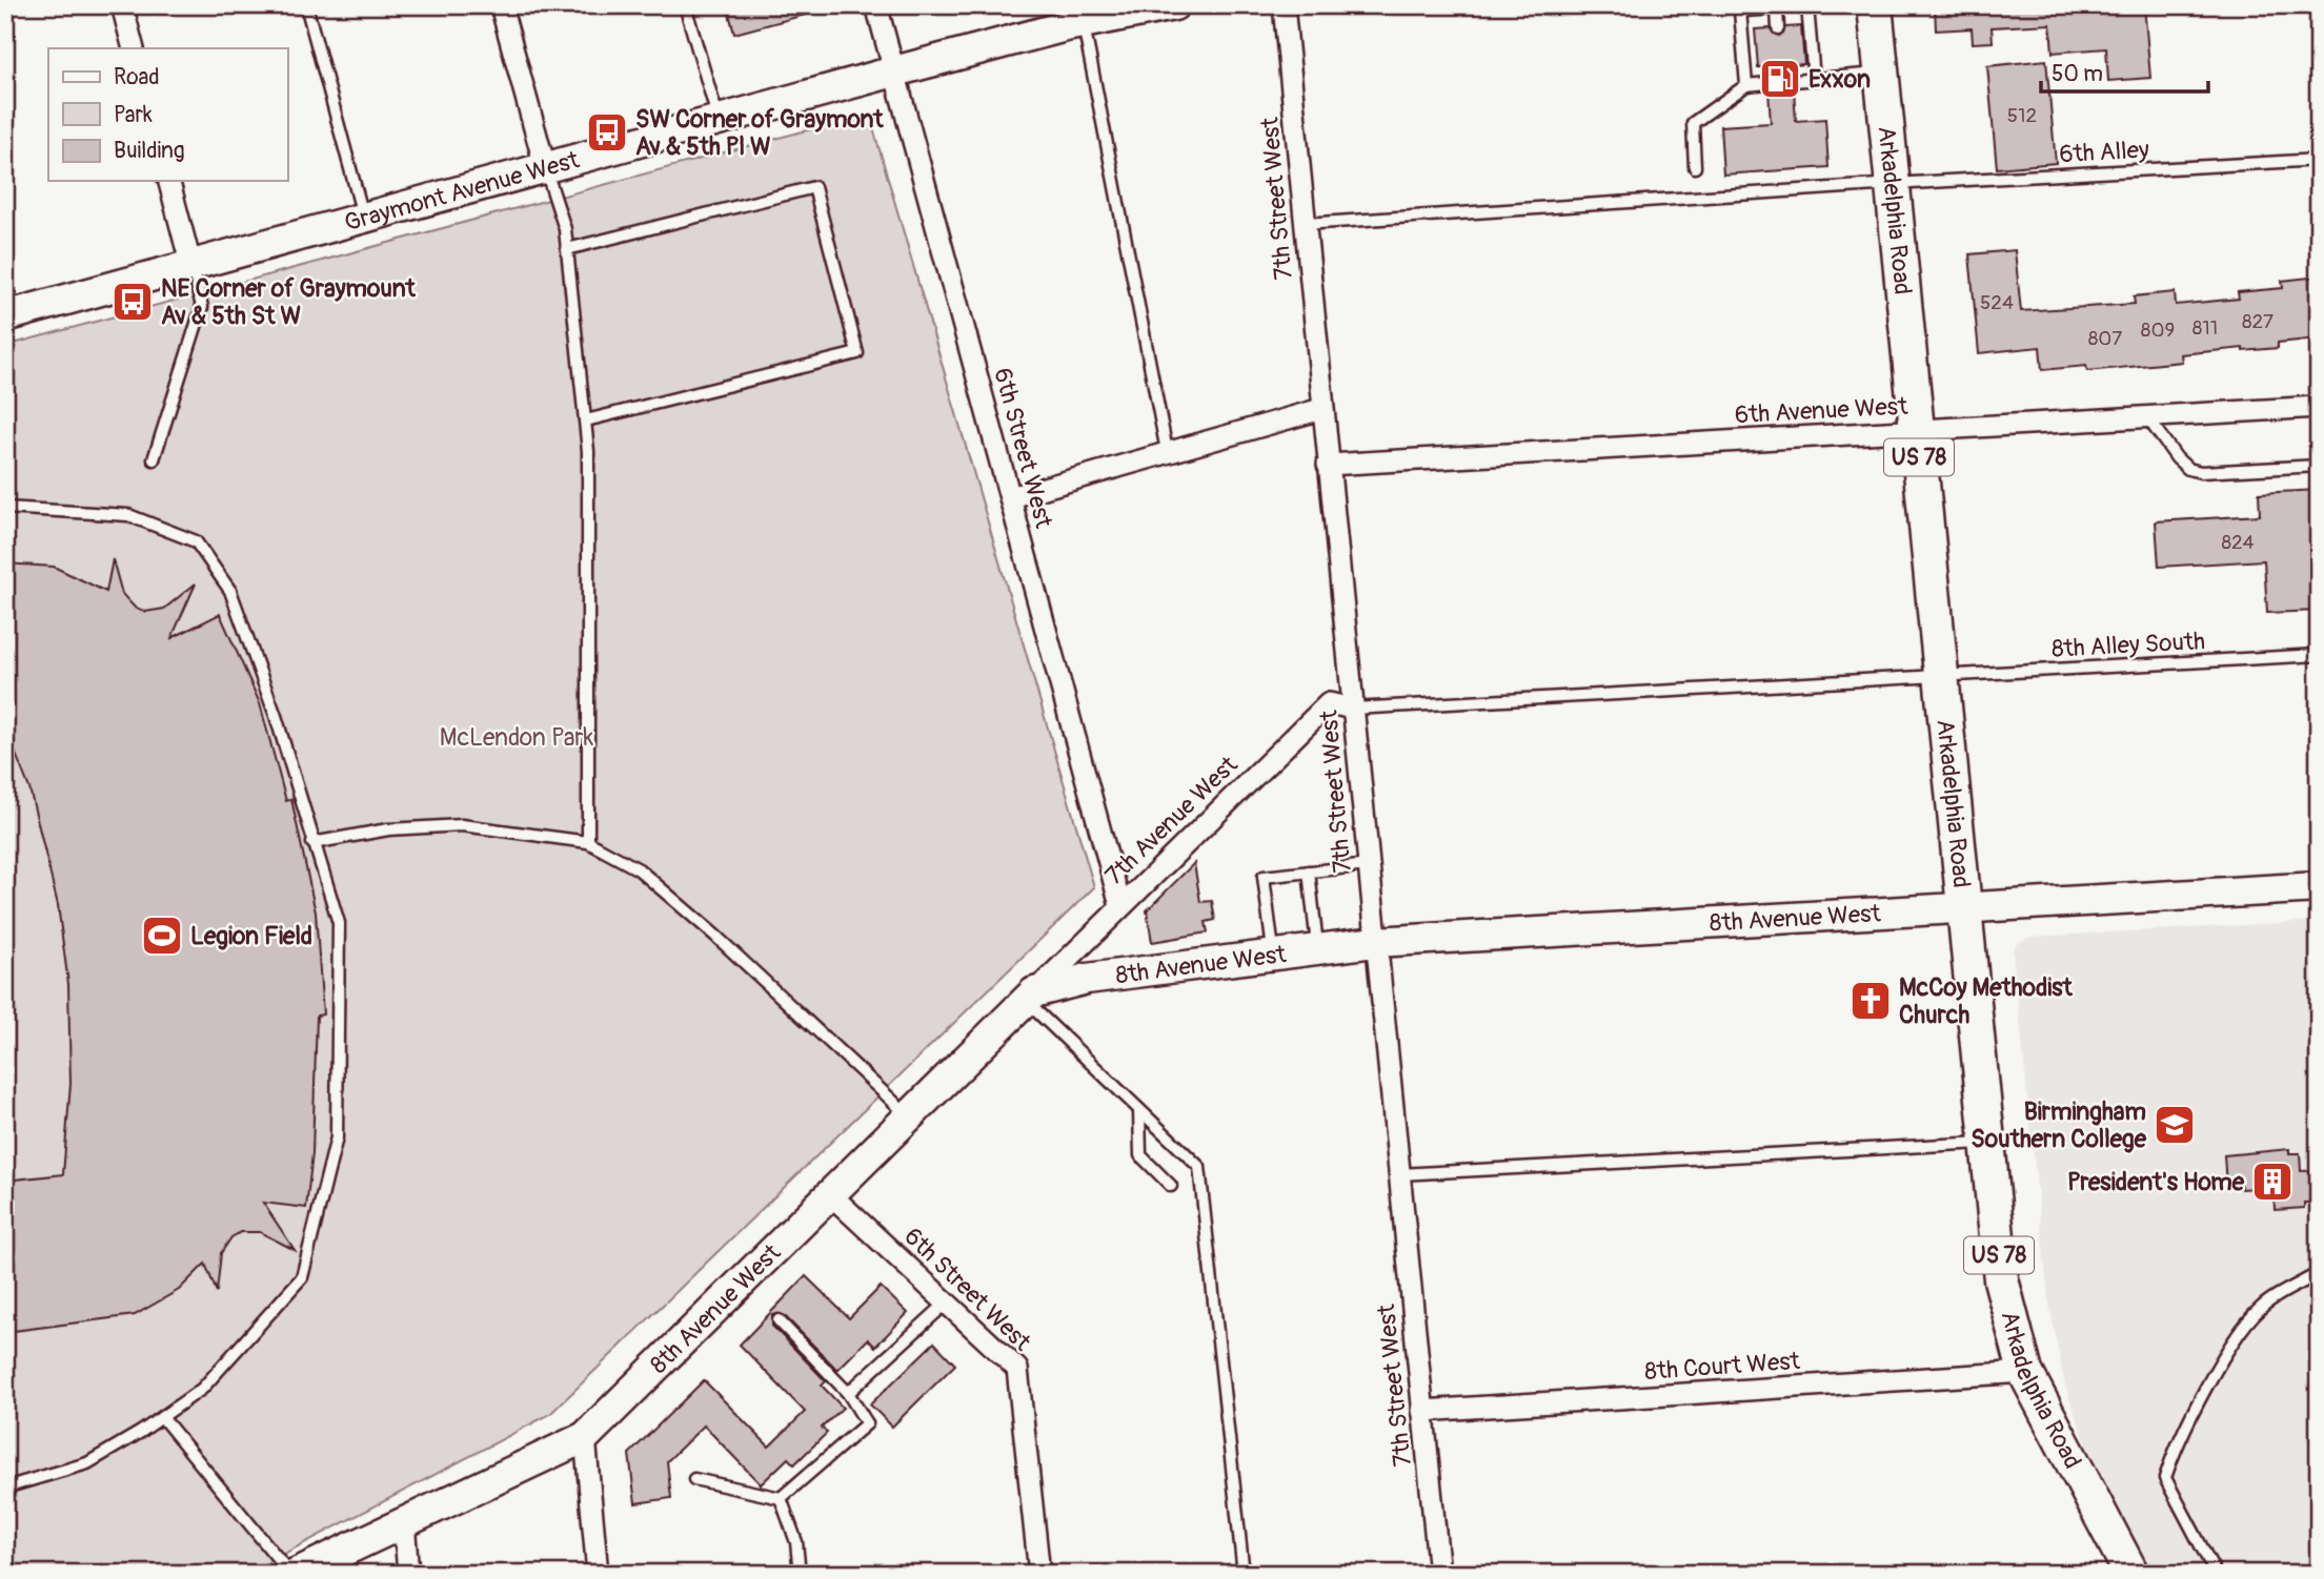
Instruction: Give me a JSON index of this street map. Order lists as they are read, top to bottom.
{
  "streets": {
    "main road": [
      "Graymont Avenue West",
      "Arkadelphia Road",
      "US 78",
      "8th Avenue West"
    ],
    "street": [
      "7th Street West",
      "6th Avenue West",
      "6th Street West",
      "7th Avenue West",
      "8th Court West"
    ],
    "lane": ["6th Alley", "8th Alley South"]
  },
  "crossings": [
    ["6th Alley", "7th Street West"],
    ["6th Alley", "Arkadelphia Road"],
    ["Graymont Avenue West", "6th Street West"],
    ["7th Street West", "6th Avenue West"],
    ["7th Street West", "8th Alley South"],
    ["7th Street West", "7th Avenue West"],
    ["7th Street West", "8th Avenue West"],
    ["7th Street West", "8th Court West"],
    ["Arkadelphia Road", "6th Avenue West"],
    ["Arkadelphia Road", "8th Alley South"],
    ["Arkadelphia Road", "8th Avenue West"],
    ["Arkadelphia Road", "8th Court West"],
    ["6th Street West", "7th Avenue West"],
    ["6th Street West", "8th Avenue West"],
    ["8th Alley South", "7th Avenue West"],
    ["7th Avenue West", "8th Avenue West"]
  ],
  "parks": ["McLendon Park"],
  "places": {
    "fuel station": ["Exxon"],
    "bus stop": ["SW Corner of Graymont Av & 5th Pl W", "NE Corner of Graymount Av & 5th St W"],
    "sports": ["Legion Field"],
    "church": ["McCoy Methodist Church"],
    "school or university": ["Birmingham Southern College"],
    "building": ["President's Home"]
  },
  "house_numbers": [
    "512",
    "524",
    "827",
    "811",
    "809",
    "807",
    "824"
  ],
  "legend": ["Road", "Park", "Building"],
  "scale_bar": "50 m"
}
